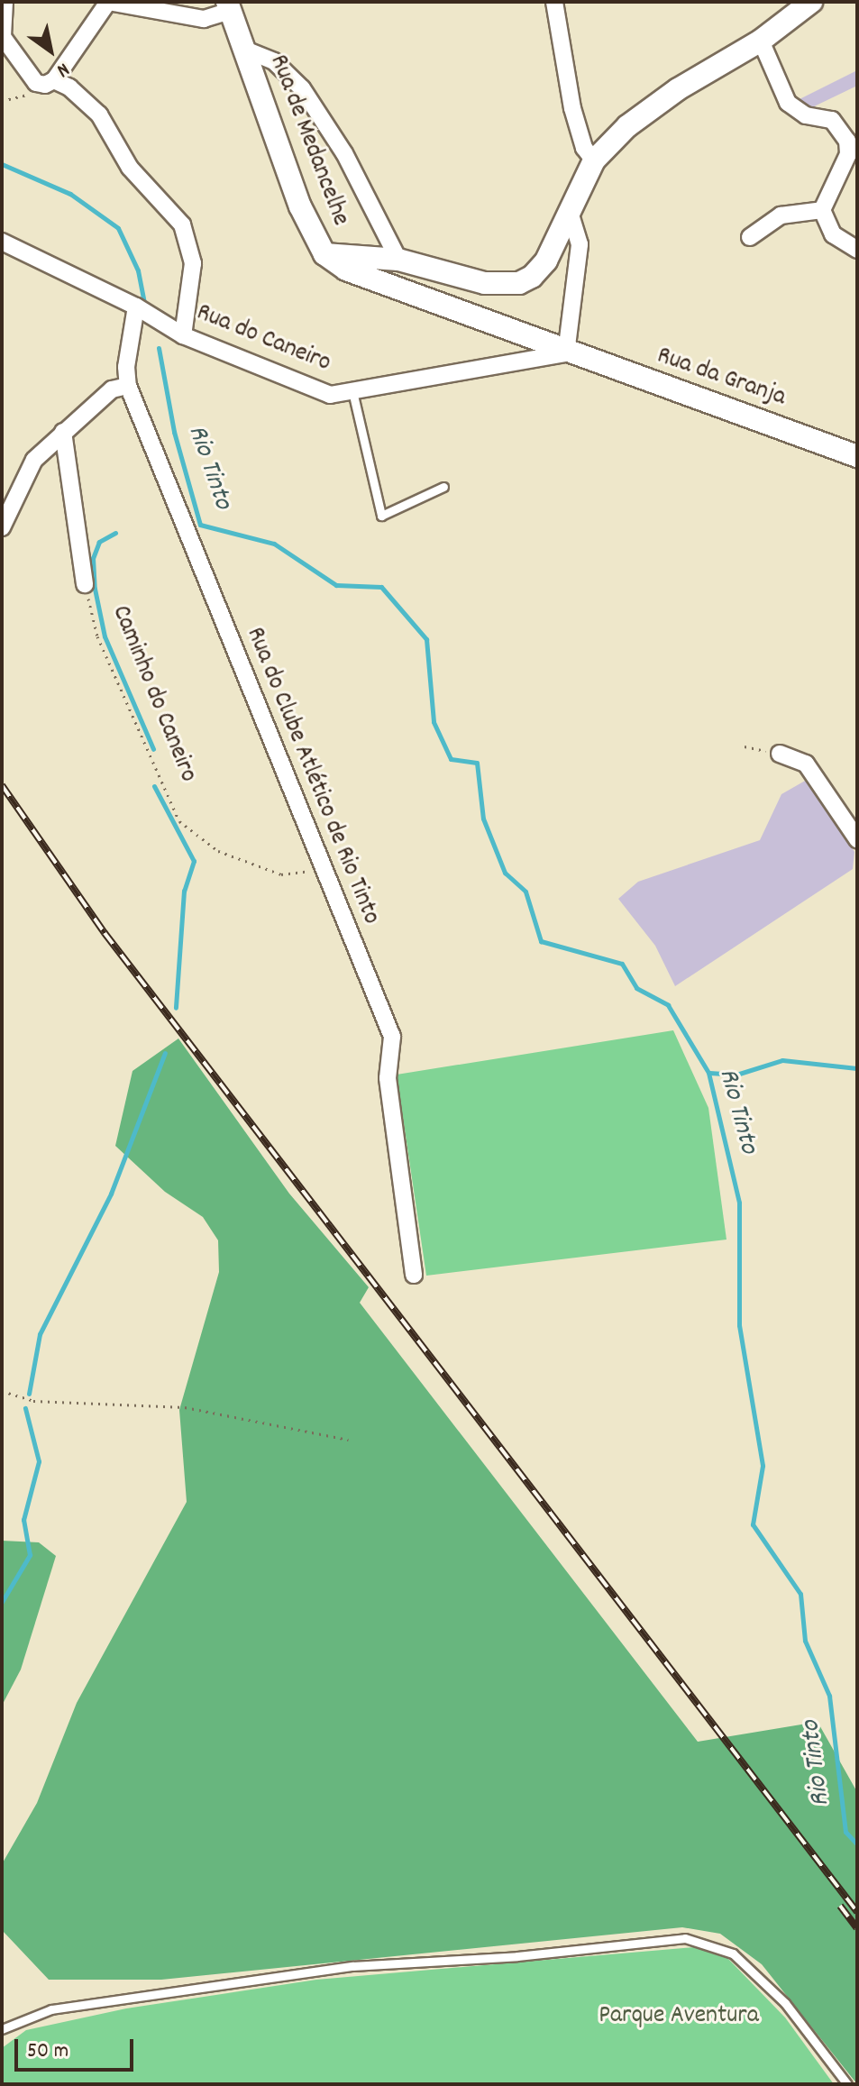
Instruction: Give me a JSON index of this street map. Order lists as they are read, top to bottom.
{
  "streets": {
    "street": [
      "Rua de Medancelhe",
      "Rua do Caneiro",
      "Rua da Granja",
      "Caminho do Caneiro",
      "Rua do Clube Atlético de Rio Tinto"
    ]
  },
  "crossings": [
    ["Rua de Medancelhe", "Rua do Caneiro"],
    ["Rua de Medancelhe", "Rua da Granja"],
    ["Rua do Caneiro", "Rua da Granja"],
    ["Rua do Caneiro", "Rua do Clube Atlético de Rio Tinto"],
    ["Caminho do Caneiro", "Rua do Clube Atlético de Rio Tinto"]
  ],
  "water": ["Rio Tinto"],
  "parks": ["Parque Aventura"],
  "scale_bar": "50 m",
  "north": "bottom right"
}
